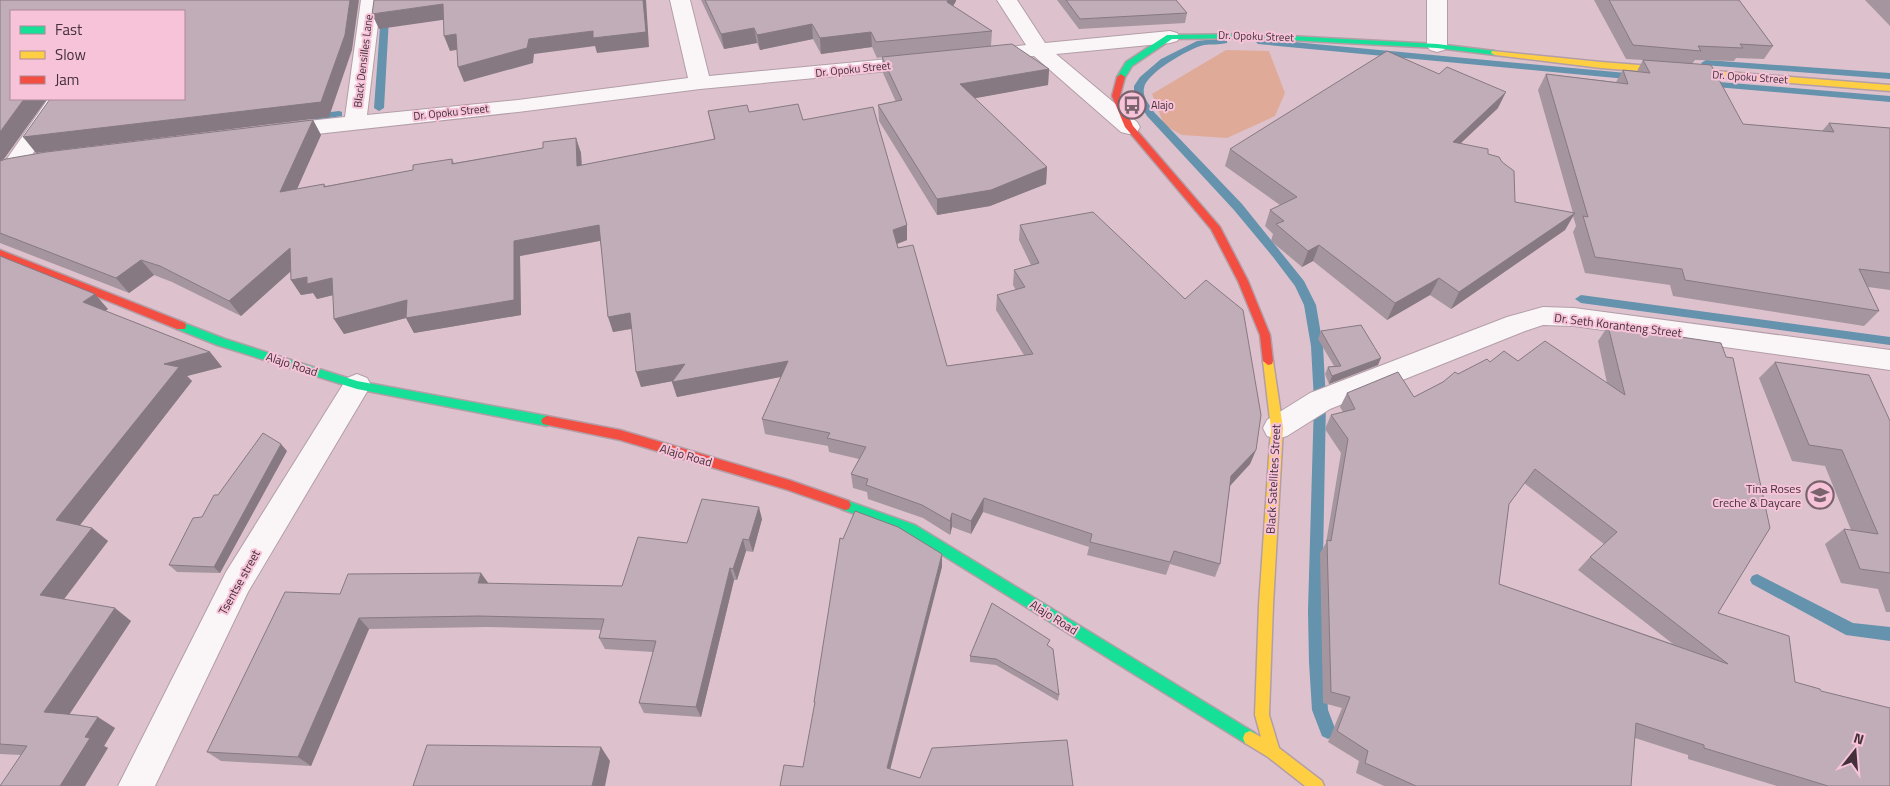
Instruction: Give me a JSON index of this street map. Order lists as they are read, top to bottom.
{
  "streets": {
    "street": [
      "Dr. Opoku Street",
      "Black Densilles Lane",
      "Dr. Seth Koranteng Street",
      "Alajo Road",
      "Black Satellites Street",
      "Tsentse street"
    ]
  },
  "crossings": [
    ["Dr. Opoku Street", "Black Densilles Lane"],
    ["Dr. Opoku Street", "Black Satellites Street"],
    ["Dr. Seth Koranteng Street", "Black Satellites Street"],
    ["Alajo Road", "Black Satellites Street"],
    ["Alajo Road", "Tsentse street"]
  ],
  "places": {
    "bus stop": ["Alajo"],
    "school or university": ["Tina Roses Creche & Daycare"]
  },
  "legend": ["Fast", "Slow", "Jam"],
  "north": "top"
}
